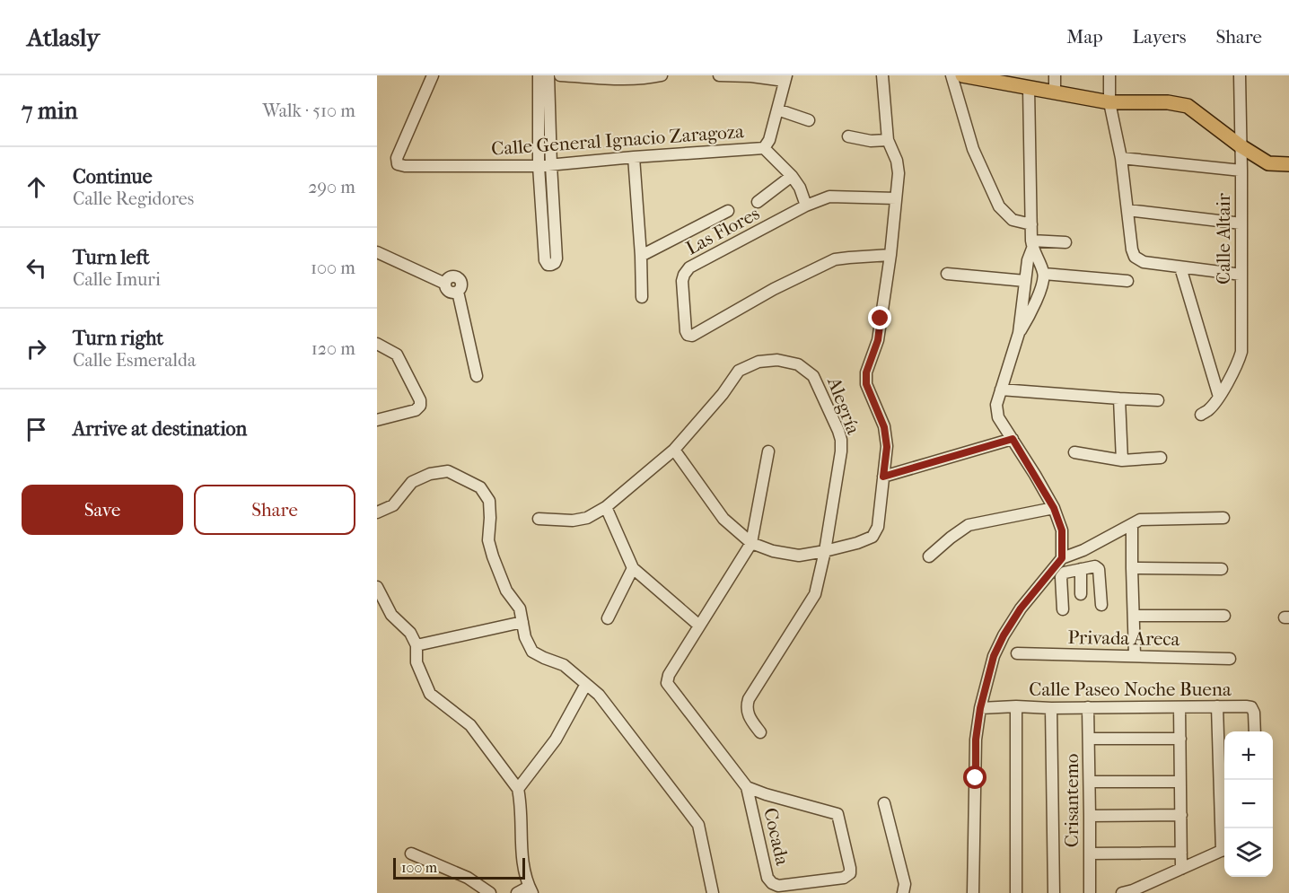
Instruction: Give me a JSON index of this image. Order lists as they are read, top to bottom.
{
  "streets": {
    "street": [
      "Calle General Ignacio Zaragoza",
      "Las Flores",
      "Calle Altair",
      "Alegría",
      "Privada Areca",
      "Calle Paseo Noche Buena",
      "Crisantemo",
      "Cocada"
    ]
  },
  "crossings": [
    ["Alegría", "Cocada"],
    ["Calle Paseo Noche Buena", "Crisantemo"]
  ],
  "scale_bar": "100 m",
  "page": {
    "header": "Atlasly",
    "nav": ["Map", "Layers", "Share"],
    "heading": ["7 min", "Walk · 510 m"],
    "list": [
      ["Continue", "Calle Regidores", "290 m"],
      ["Turn left", "Calle Imuri", "100 m"],
      ["Turn right", "Calle Esmeralda", "120 m"],
      "Arrive at destination"
    ],
    "buttons": ["Save", "Share"],
    "map_buttons": ["+", "−"],
    "scale": "100 m"
  }
}
